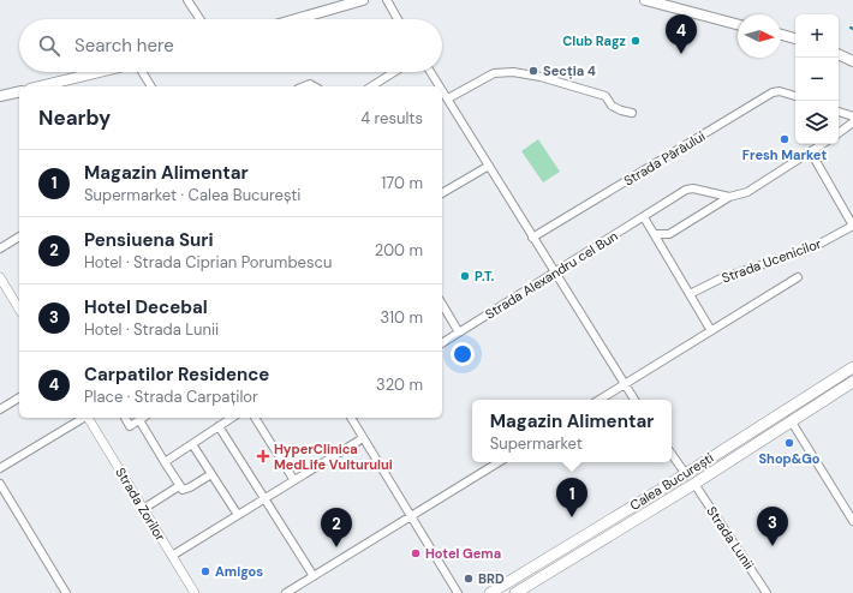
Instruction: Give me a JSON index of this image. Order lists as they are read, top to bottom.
{
  "streets": {
    "main road": ["Calea București"],
    "street": [
      "Strada Pârâului",
      "Strada Ucenicilor",
      "Strada Alexandru cel Bun",
      "Strada Zorilor",
      "Strada Lunii"
    ]
  },
  "crossings": [
    ["Calea București", "Strada Lunii"]
  ],
  "places": {
    "other": [
      "Club Ragz",
      "Secția 4",
      "Fresh Market",
      "P.T.",
      "Shop&Go",
      "Hotel Gema",
      "Amigos",
      "BRD"
    ],
    "health": ["HyperClinica MedLife Vulturului"]
  },
  "north": "right",
  "page": {
    "map_buttons": ["+", "−"],
    "pins": [
      "4",
      "1",
      "3",
      "2"
    ],
    "search": "Search here",
    "heading": ["Nearby", "4 results"],
    "list": [
      {
        "mark": "1",
        "name": "Magazin Alimentar",
        "note": "Supermarket · Calea București",
        "value": "170 m"
      },
      {
        "mark": "2",
        "name": "Pensiuena Suri",
        "note": "Hotel · Strada Ciprian Porumbescu",
        "value": "200 m"
      },
      {
        "mark": "3",
        "name": "Hotel Decebal",
        "note": "Hotel · Strada Lunii",
        "value": "310 m"
      },
      {
        "mark": "4",
        "name": "Carpatilor Residence",
        "note": "Place · Strada Carpaților",
        "value": "320 m"
      }
    ],
    "popup": ["Magazin Alimentar", "Supermarket"]
  }
}
